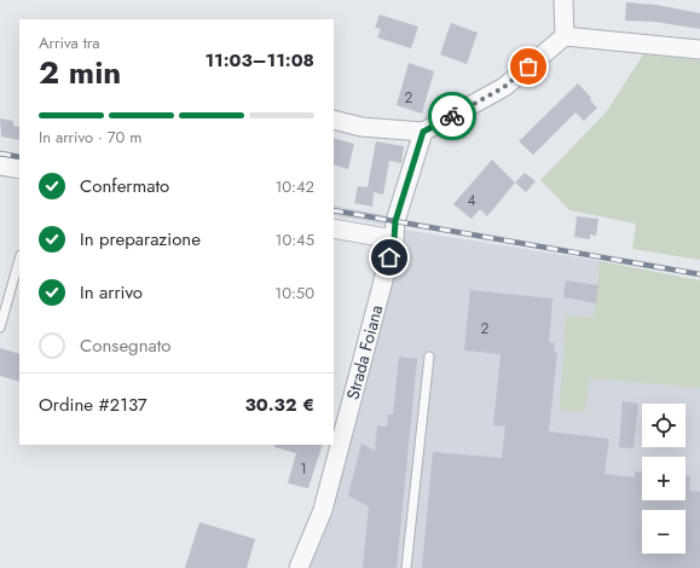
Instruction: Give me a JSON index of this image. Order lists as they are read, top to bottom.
{
  "streets": {
    "street": ["Strada Foiana"]
  },
  "house_numbers": [
    "2",
    "4",
    "2",
    "1"
  ],
  "page": {
    "heading": ["2 min", "Arriva tra", "11:03–11:08"],
    "panel": ["Ordine #2137", "30.32 €"],
    "bar": "In arrivo · 70 m",
    "list": [
      ["Confermato", "10:42"],
      ["In preparazione", "10:45"],
      ["In arrivo", "10:50"],
      "Consegnato"
    ],
    "map_buttons": ["+", "−"]
  }
}
